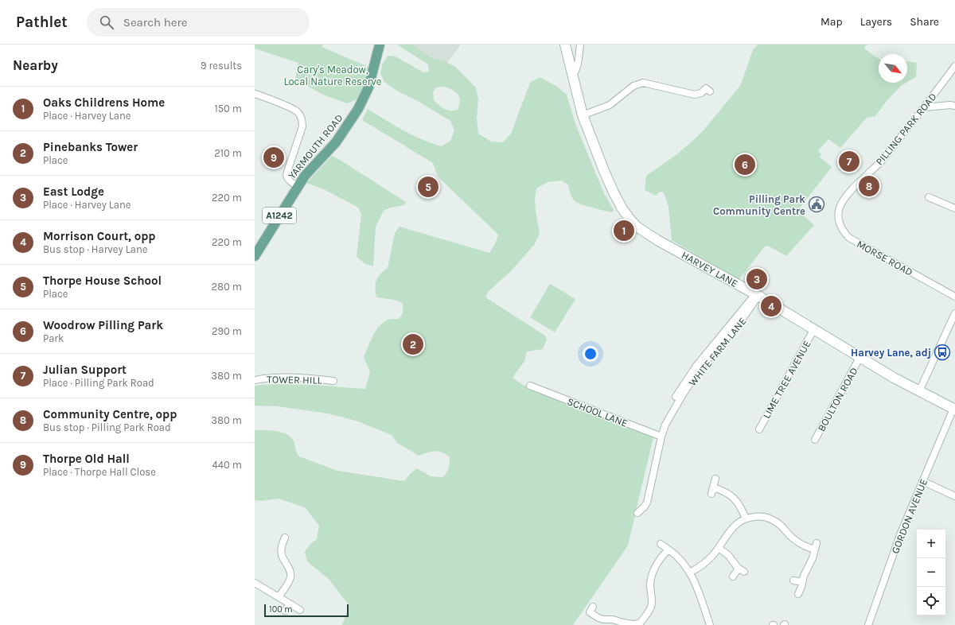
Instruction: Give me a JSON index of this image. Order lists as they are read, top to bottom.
{
  "streets": {
    "main road": ["YARMOUTH ROAD", "A1242"],
    "street": [
      "PILLING PARK ROAD",
      "MORSE ROAD",
      "HARVEY LANE",
      "WHITE FARM LANE",
      "TOWER HILL",
      "LIME TREE AVENUE",
      "BOULTON ROAD",
      "SCHOOL LANE",
      "GORDON AVENUE"
    ]
  },
  "crossings": [
    ["PILLING PARK ROAD", "MORSE ROAD"],
    ["HARVEY LANE", "WHITE FARM LANE"],
    ["HARVEY LANE", "LIME TREE AVENUE"],
    ["HARVEY LANE", "BOULTON ROAD"],
    ["HARVEY LANE", "GORDON AVENUE"],
    ["WHITE FARM LANE", "SCHOOL LANE"]
  ],
  "parks": ["Cary's Meadow, Local Nature Reserve"],
  "places": {
    "public building": ["Pilling Park Community Centre"],
    "bus stop": ["Harvey Lane, adj"]
  },
  "scale_bar": "100 m",
  "north": "bottom right",
  "page": {
    "header": "Pathlet",
    "search": "Search here",
    "nav": ["Map", "Layers", "Share"],
    "heading": ["Nearby", "9 results"],
    "list": [
      {
        "mark": "1",
        "name": "Oaks Childrens Home",
        "note": "Place · Harvey Lane",
        "value": "150 m"
      },
      {
        "mark": "2",
        "name": "Pinebanks Tower",
        "note": "Place",
        "value": "210 m"
      },
      {
        "mark": "3",
        "name": "East Lodge",
        "note": "Place · Harvey Lane",
        "value": "220 m"
      },
      {
        "mark": "4",
        "name": "Morrison Court, opp",
        "note": "Bus stop · Harvey Lane",
        "value": "220 m"
      },
      {
        "mark": "5",
        "name": "Thorpe House School",
        "note": "Place",
        "value": "280 m"
      },
      {
        "mark": "6",
        "name": "Woodrow Pilling Park",
        "note": "Park",
        "value": "290 m"
      },
      {
        "mark": "7",
        "name": "Julian Support",
        "note": "Place · Pilling Park Road",
        "value": "380 m"
      },
      {
        "mark": "8",
        "name": "Community Centre, opp",
        "note": "Bus stop · Pilling Park Road",
        "value": "380 m"
      },
      {
        "mark": "9",
        "name": "Thorpe Old Hall",
        "note": "Place · Thorpe Hall Close",
        "value": "440 m"
      }
    ],
    "pins": [
      "9",
      "7",
      "6",
      "8",
      "5",
      "1",
      "3",
      "4",
      "2"
    ],
    "map_buttons": ["+", "−"],
    "scale": "100 m"
  }
}
